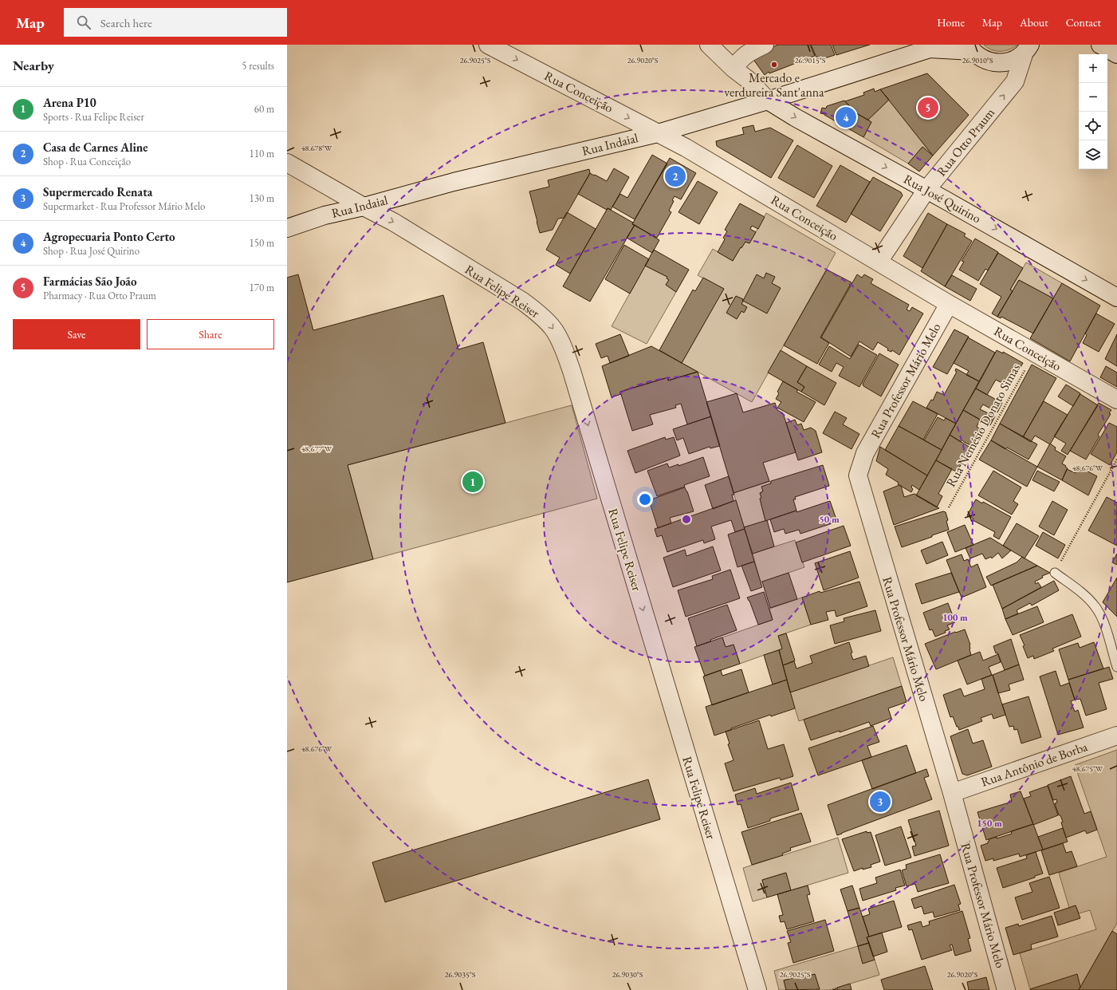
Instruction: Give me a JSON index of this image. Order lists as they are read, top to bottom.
{
  "streets": {
    "street": [
      "Rua Conceição",
      "Rua Otto Praum",
      "Rua Indaial",
      "Rua José Quirino",
      "Rua Felipe Reiser",
      "Rua Professor Mário Melo",
      "Rua Antônio de Borba"
    ],
    "path": ["Rua Nemésio Donato Simas"]
  },
  "crossings": [
    ["Rua Conceição", "Rua Otto Praum"],
    ["Rua Conceição", "Rua Indaial"],
    ["Rua Conceição", "Rua Professor Mário Melo"],
    ["Rua Conceição", "Rua Nemésio Donato Simas"],
    ["Rua Otto Praum", "Rua José Quirino"],
    ["Rua Indaial", "Rua José Quirino"],
    ["Rua Indaial", "Rua Felipe Reiser"],
    ["Rua Professor Mário Melo", "Rua Antônio de Borba"]
  ],
  "one_way": ["Rua Otto Praum", "Rua José Quirino", "Rua Felipe Reiser"],
  "places": ["Mercado e verdureira Sant'anna"],
  "page": {
    "header": "Map",
    "search": "Search here",
    "nav": [
      "Home",
      "Map",
      "About",
      "Contact"
    ],
    "heading": ["Nearby", "5 results"],
    "map_buttons": ["+", "−"],
    "list": [
      {
        "mark": "1",
        "name": "Arena P10",
        "note": "Sports · Rua Felipe Reiser",
        "value": "60 m"
      },
      {
        "mark": "2",
        "name": "Casa de Carnes Aline",
        "note": "Shop · Rua Conceição",
        "value": "110 m"
      },
      {
        "mark": "3",
        "name": "Supermercado Renata",
        "note": "Supermarket · Rua Professor Mário Melo",
        "value": "130 m"
      },
      {
        "mark": "4",
        "name": "Agropecuaria Ponto Certo",
        "note": "Shop · Rua José Quirino",
        "value": "150 m"
      },
      {
        "mark": "5",
        "name": "Farmácias São João",
        "note": "Pharmacy · Rua Otto Praum",
        "value": "170 m"
      }
    ],
    "pins": [
      "5",
      "4",
      "2",
      "1",
      "3"
    ],
    "buttons": ["Save", "Share"]
  },
  "coordinates": [
    "26.9015°S",
    "26.9010°S",
    "26.9025°S",
    "26.9020°S",
    "48.678°W",
    "48.677°W",
    "48.676°W",
    "48.675°W",
    "26.9035°S",
    "26.9030°S"
  ],
  "rings": ["50 m", "100 m", "150 m"]
}
